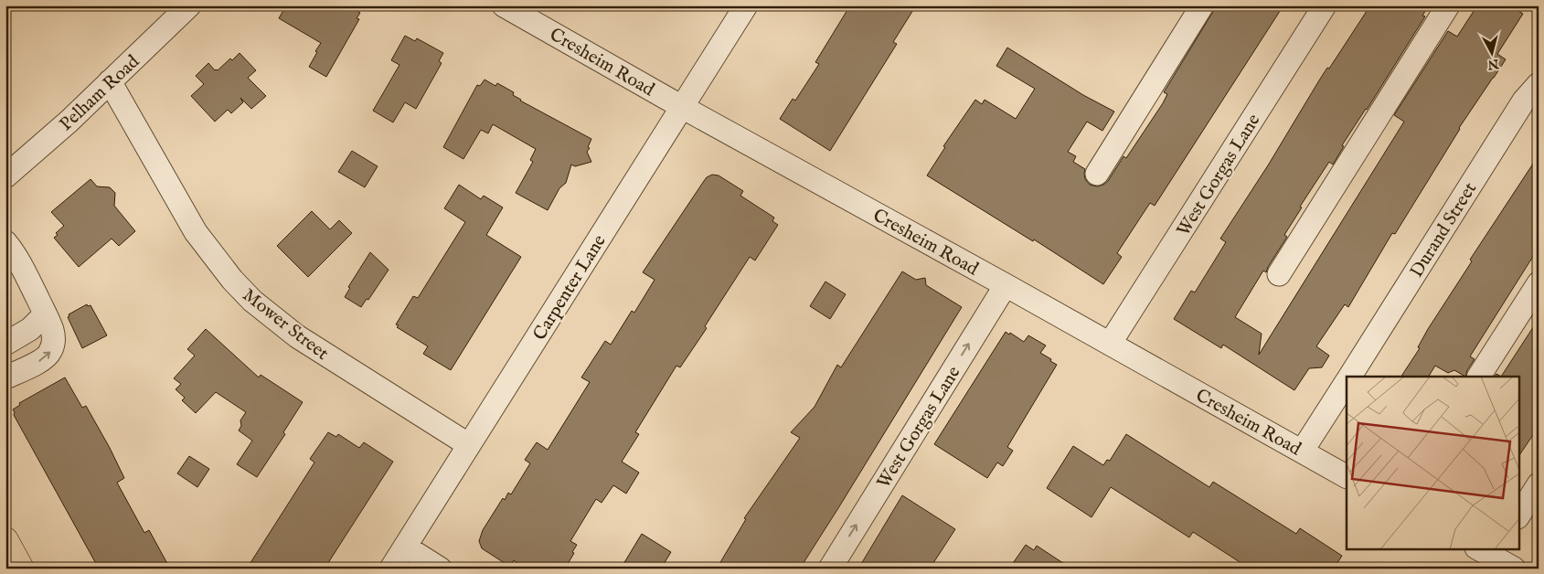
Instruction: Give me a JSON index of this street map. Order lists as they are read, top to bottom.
{
  "streets": {
    "street": [
      "Cresheim Road",
      "Pelham Road",
      "West Gorgas Lane",
      "Durand Street",
      "Carpenter Lane",
      "Mower Street"
    ]
  },
  "crossings": [
    ["Cresheim Road", "West Gorgas Lane"],
    ["Cresheim Road", "Durand Street"],
    ["Cresheim Road", "Carpenter Lane"],
    ["Pelham Road", "Mower Street"],
    ["Carpenter Lane", "Mower Street"]
  ],
  "one_way": ["West Gorgas Lane"],
  "north": "bottom"
}
